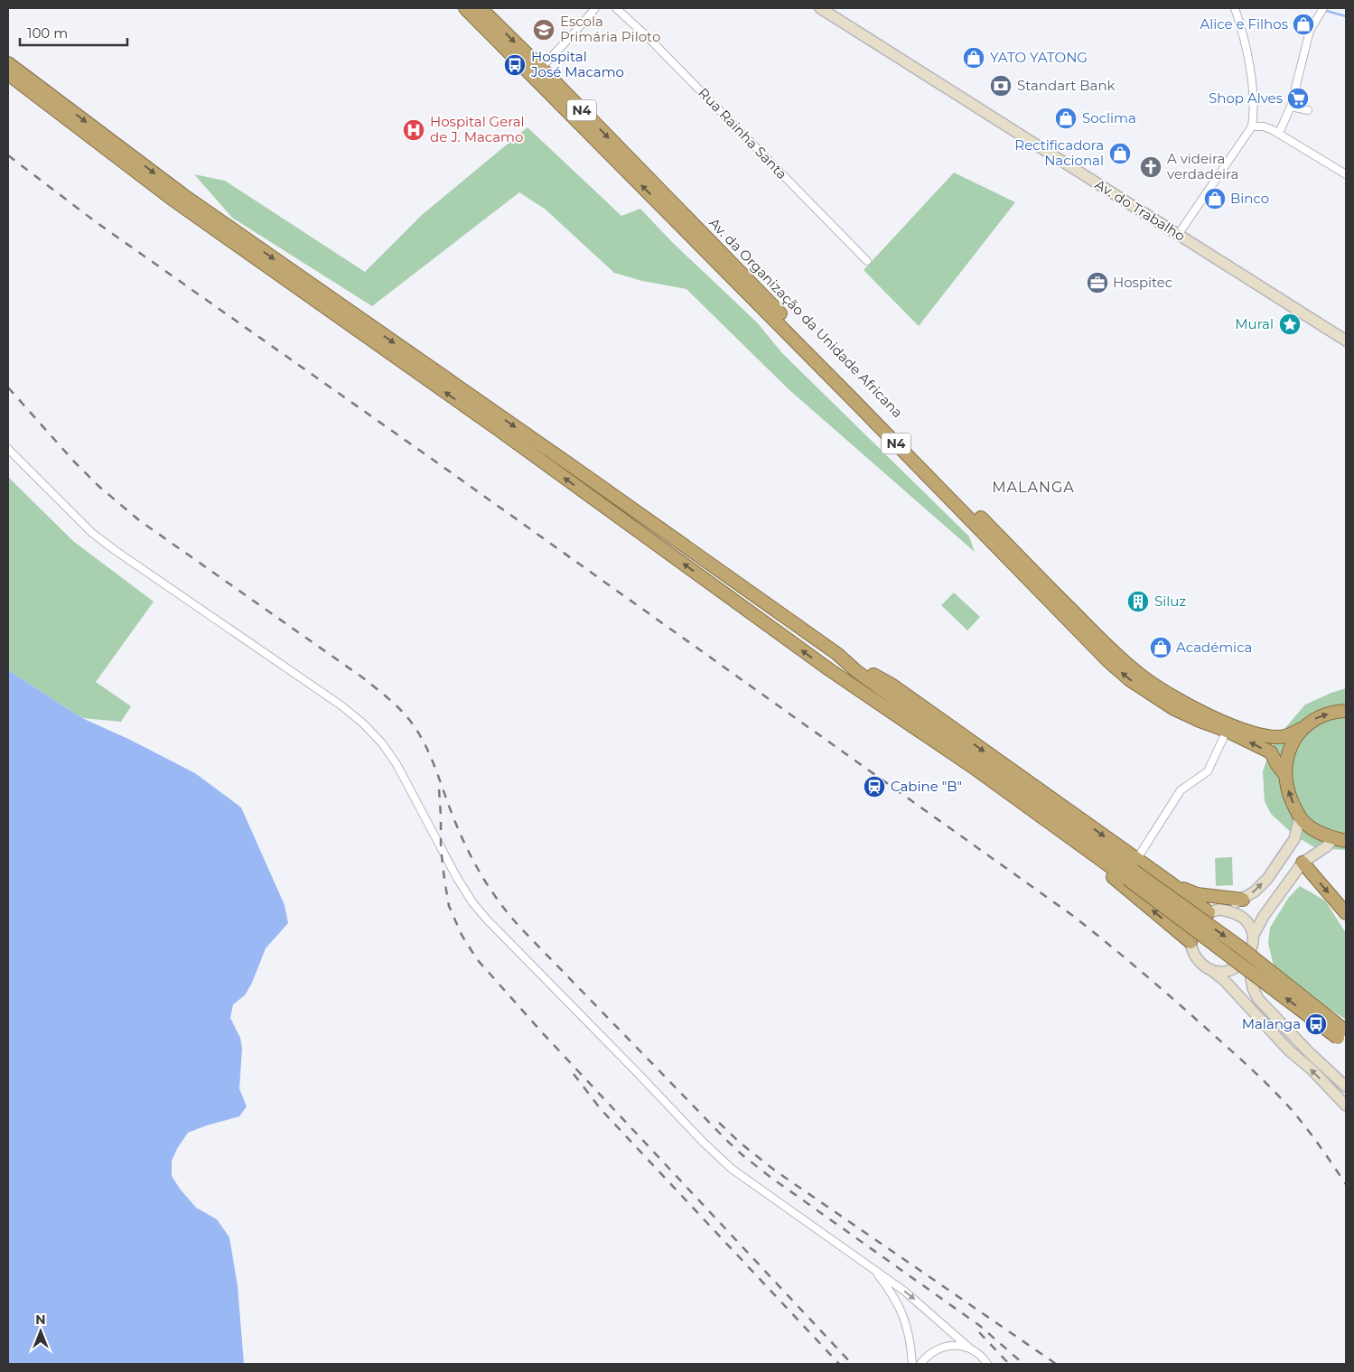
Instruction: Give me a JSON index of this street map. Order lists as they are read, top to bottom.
{
  "streets": {
    "highway": ["N4", "Av. da Organização da Unidade Africana"],
    "main road": ["Av. do Trabalho"],
    "street": ["Rua Rainha Santa"]
  },
  "crossings": [
    ["N4", "Av. da Organização da Unidade Africana"]
  ],
  "districts": ["MALANGA"],
  "places": {
    "shop": [
      "Alice e Filhos",
      "YATO YATONG",
      "Soclima",
      "Rectificadora Nacional",
      "Binco",
      "Académica"
    ],
    "school or university": ["Escola Primária Piloto"],
    "bus stop": ["Hospital José Macamo", "Malanga"],
    "bank": ["Standart Bank"],
    "supermarket": ["Shop Alves"],
    "hospital": ["Hospital Geral de J. Macamo"],
    "church": ["A videira verdadeira"],
    "office": ["Hospitec"],
    "place": ["Mural"],
    "building": ["Siluz"],
    "station": ["Cabine \"B\""]
  },
  "scale_bar": "100 m",
  "north": "top"
}
